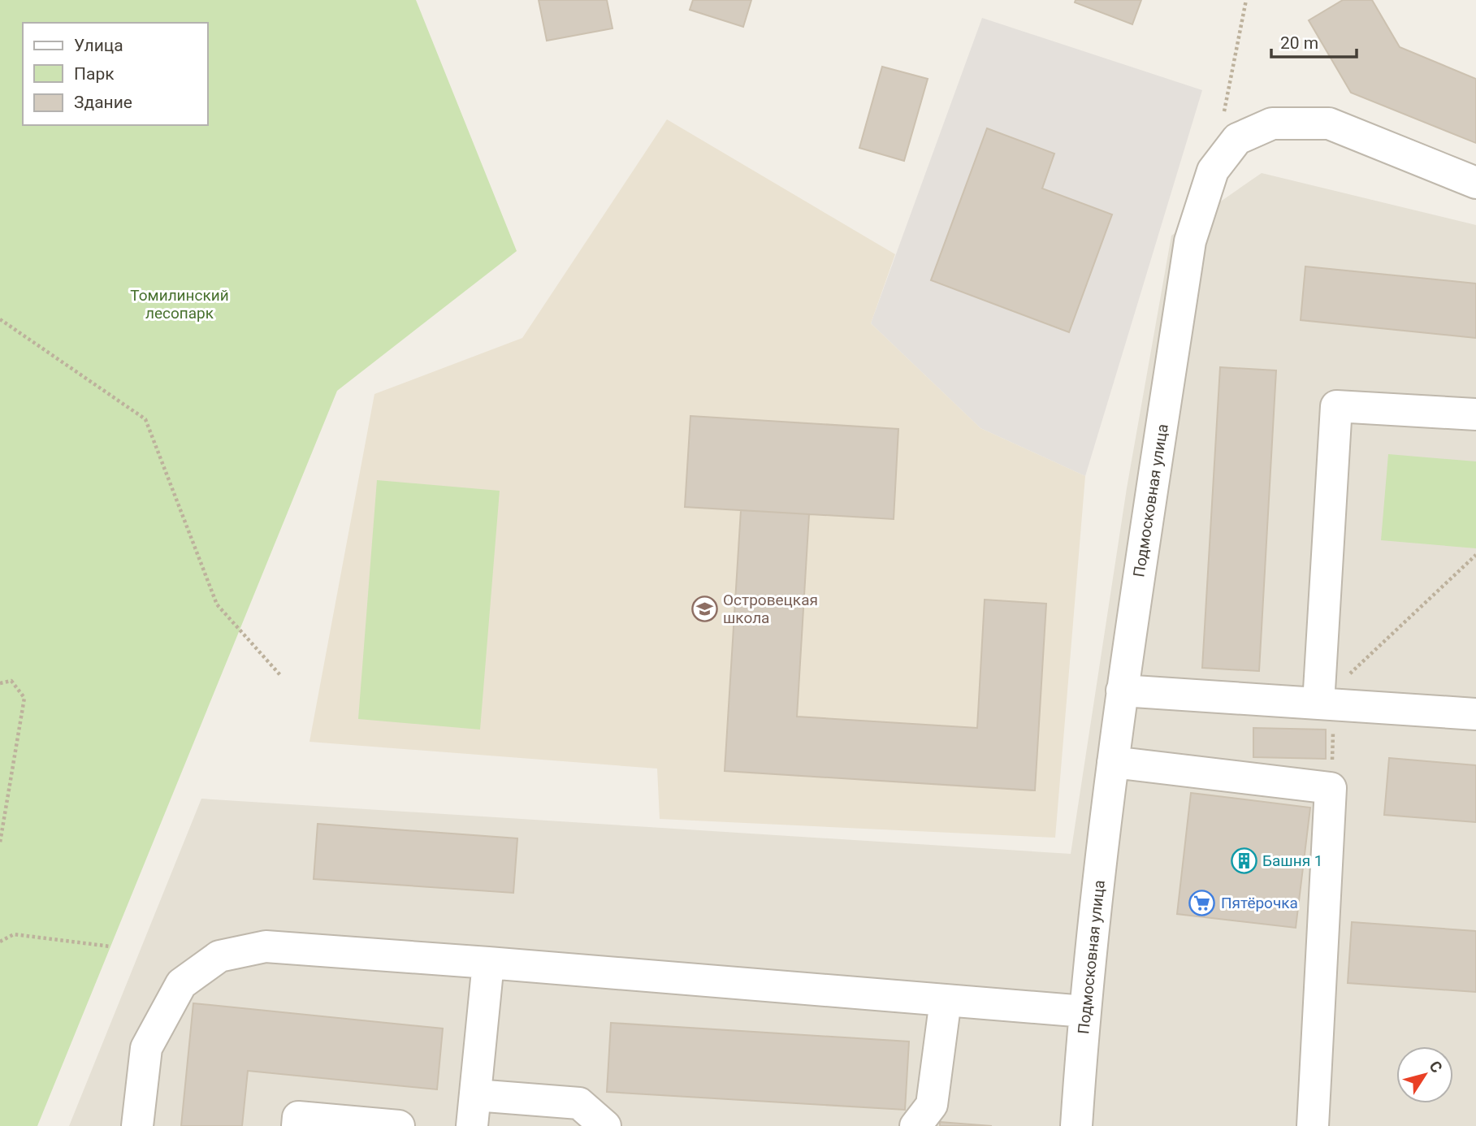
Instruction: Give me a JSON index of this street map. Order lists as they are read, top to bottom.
{
  "streets": {
    "street": ["Подмосковная улица"]
  },
  "parks": ["Томилинский лесопарк"],
  "places": {
    "school or university": ["Островецкая школа"],
    "building": ["Башня 1"],
    "supermarket": ["Пятёрочка"]
  },
  "legend": ["Улица", "Парк", "Здание"],
  "scale_bar": "20 m",
  "north": "top right"
}
